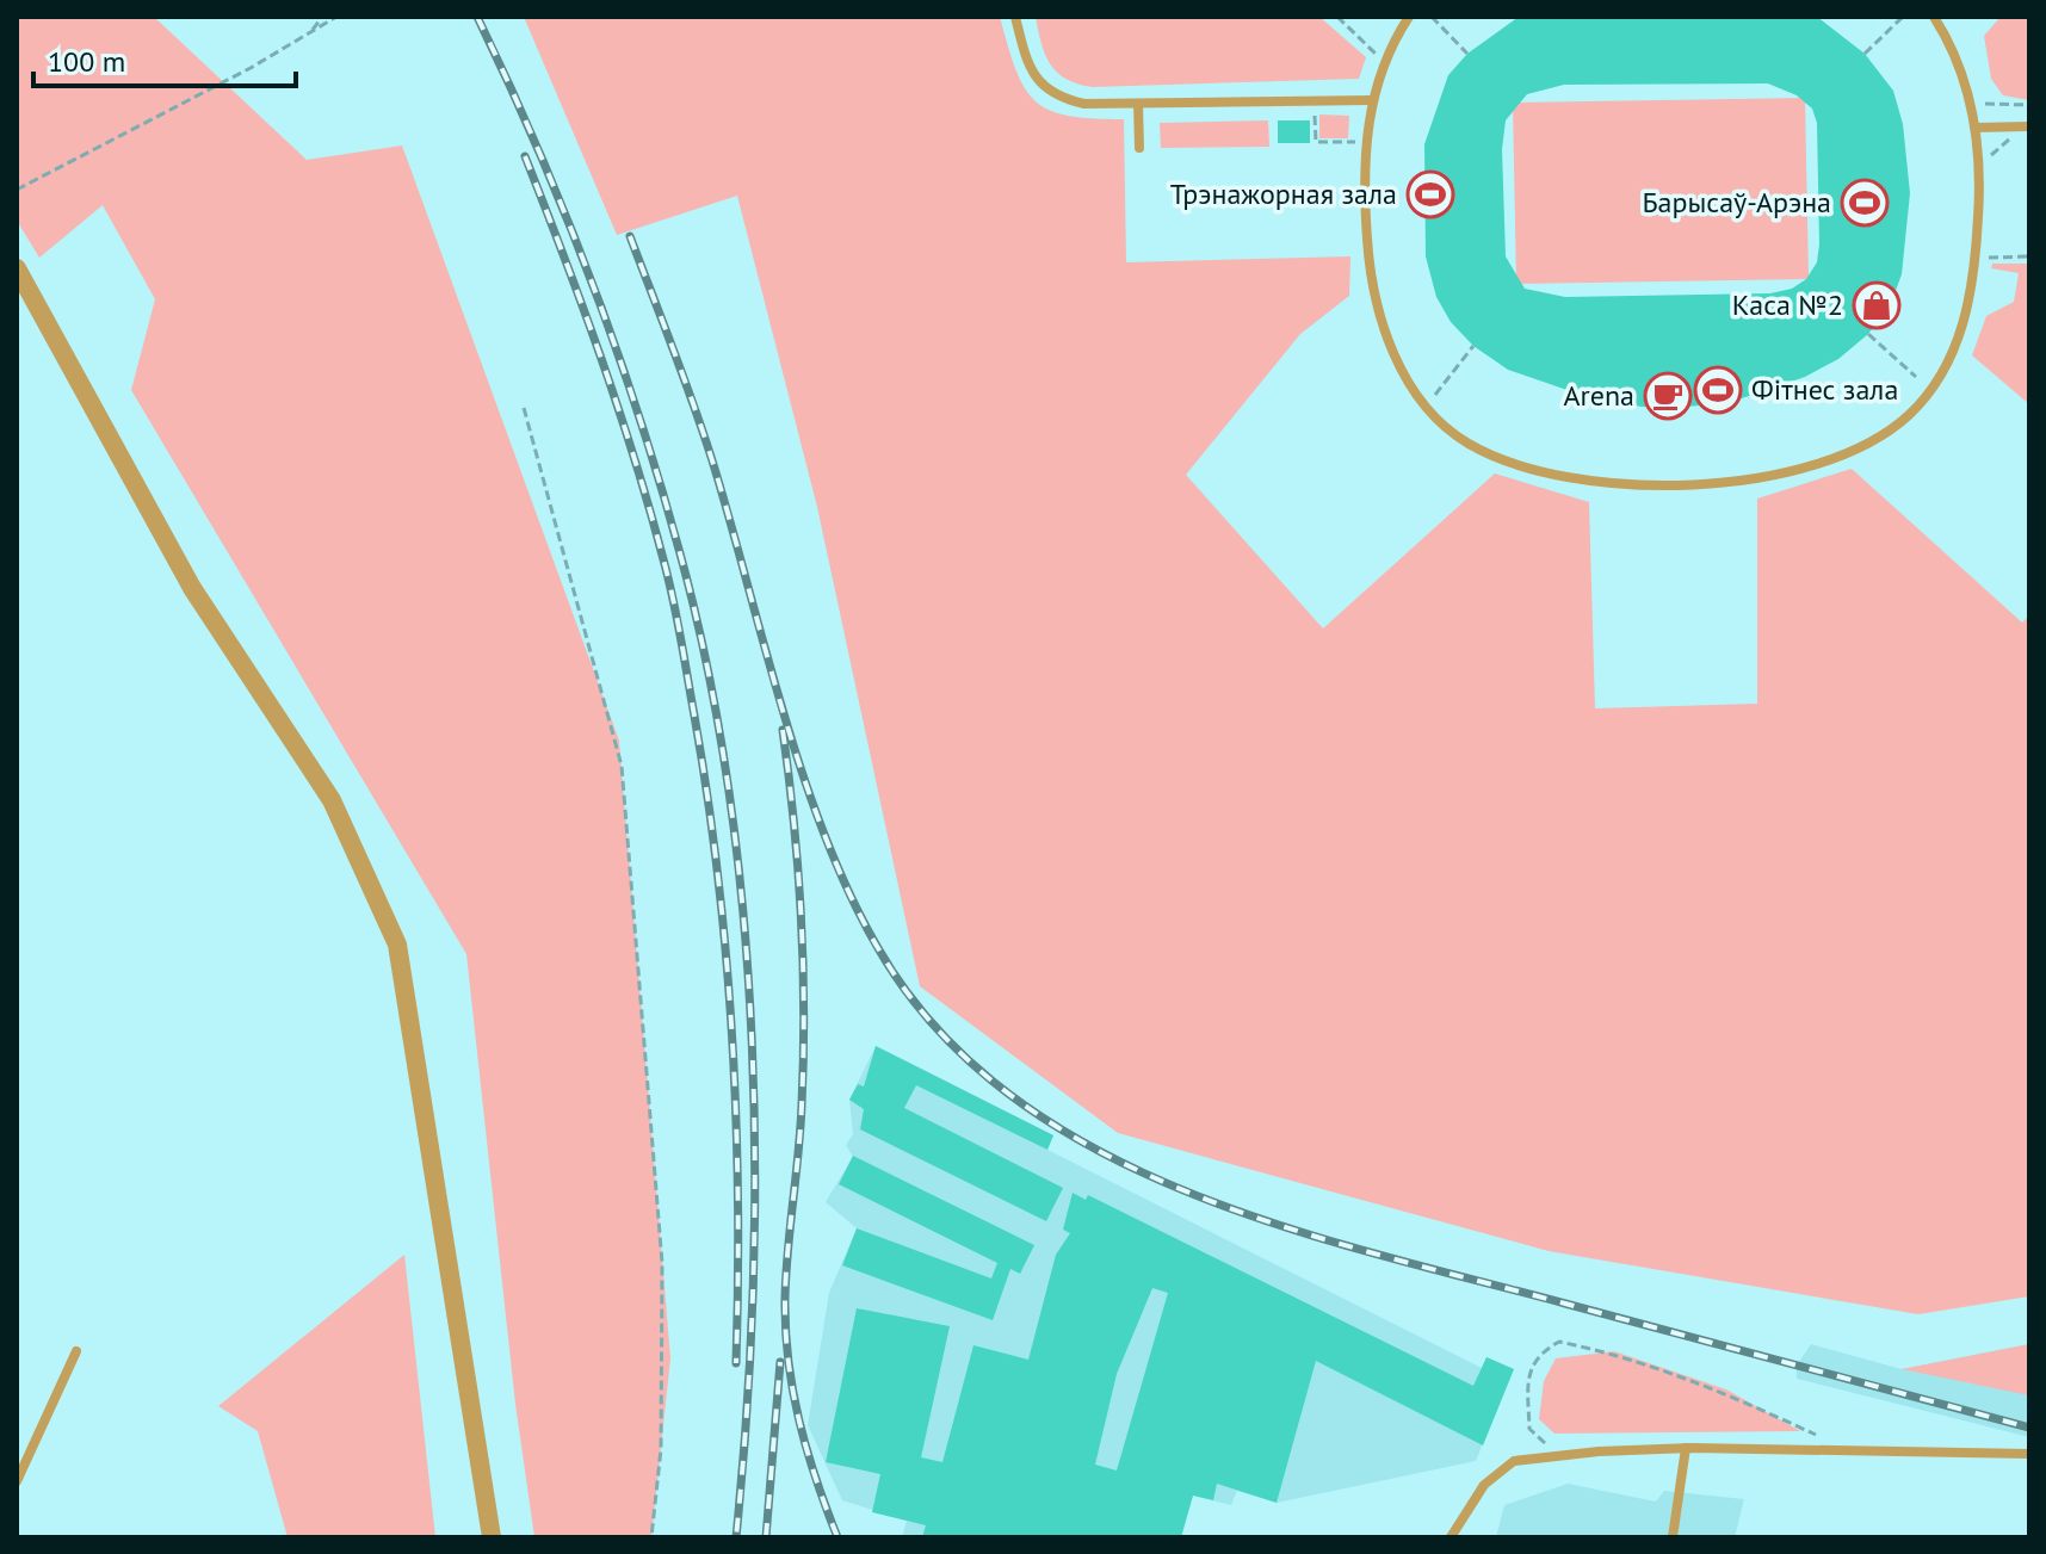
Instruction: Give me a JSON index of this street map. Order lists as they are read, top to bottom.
{
  "places": {
    "sports": ["Трэнажорная зала", "Барысаў-Арэна", "Фітнес зала"],
    "shop": ["Каса №2"],
    "cafe": ["Arena"]
  },
  "scale_bar": "100 m"
}
